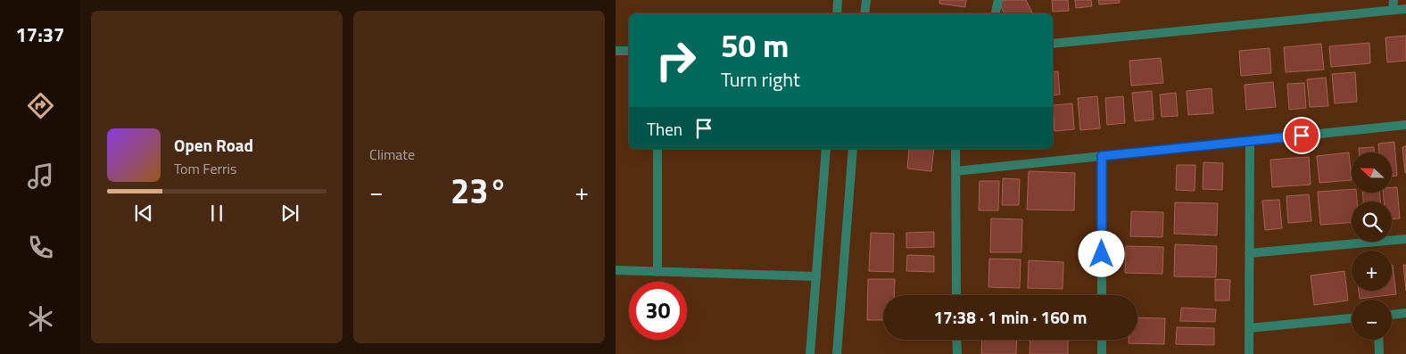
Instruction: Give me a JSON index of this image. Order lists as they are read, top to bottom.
{
  "north": "left",
  "page": {
    "tabs": "17:37",
    "tile": "Climate",
    "turn": ["50 m", "Turn right"],
    "then": "Then",
    "song": ["Open Road", "Tom Ferris"],
    "map_buttons": ["+", "−"],
    "heat": ["−", "23°", "+"],
    "limit": "30",
    "trip": "17:38 · 1 min · 160 m"
  }
}
